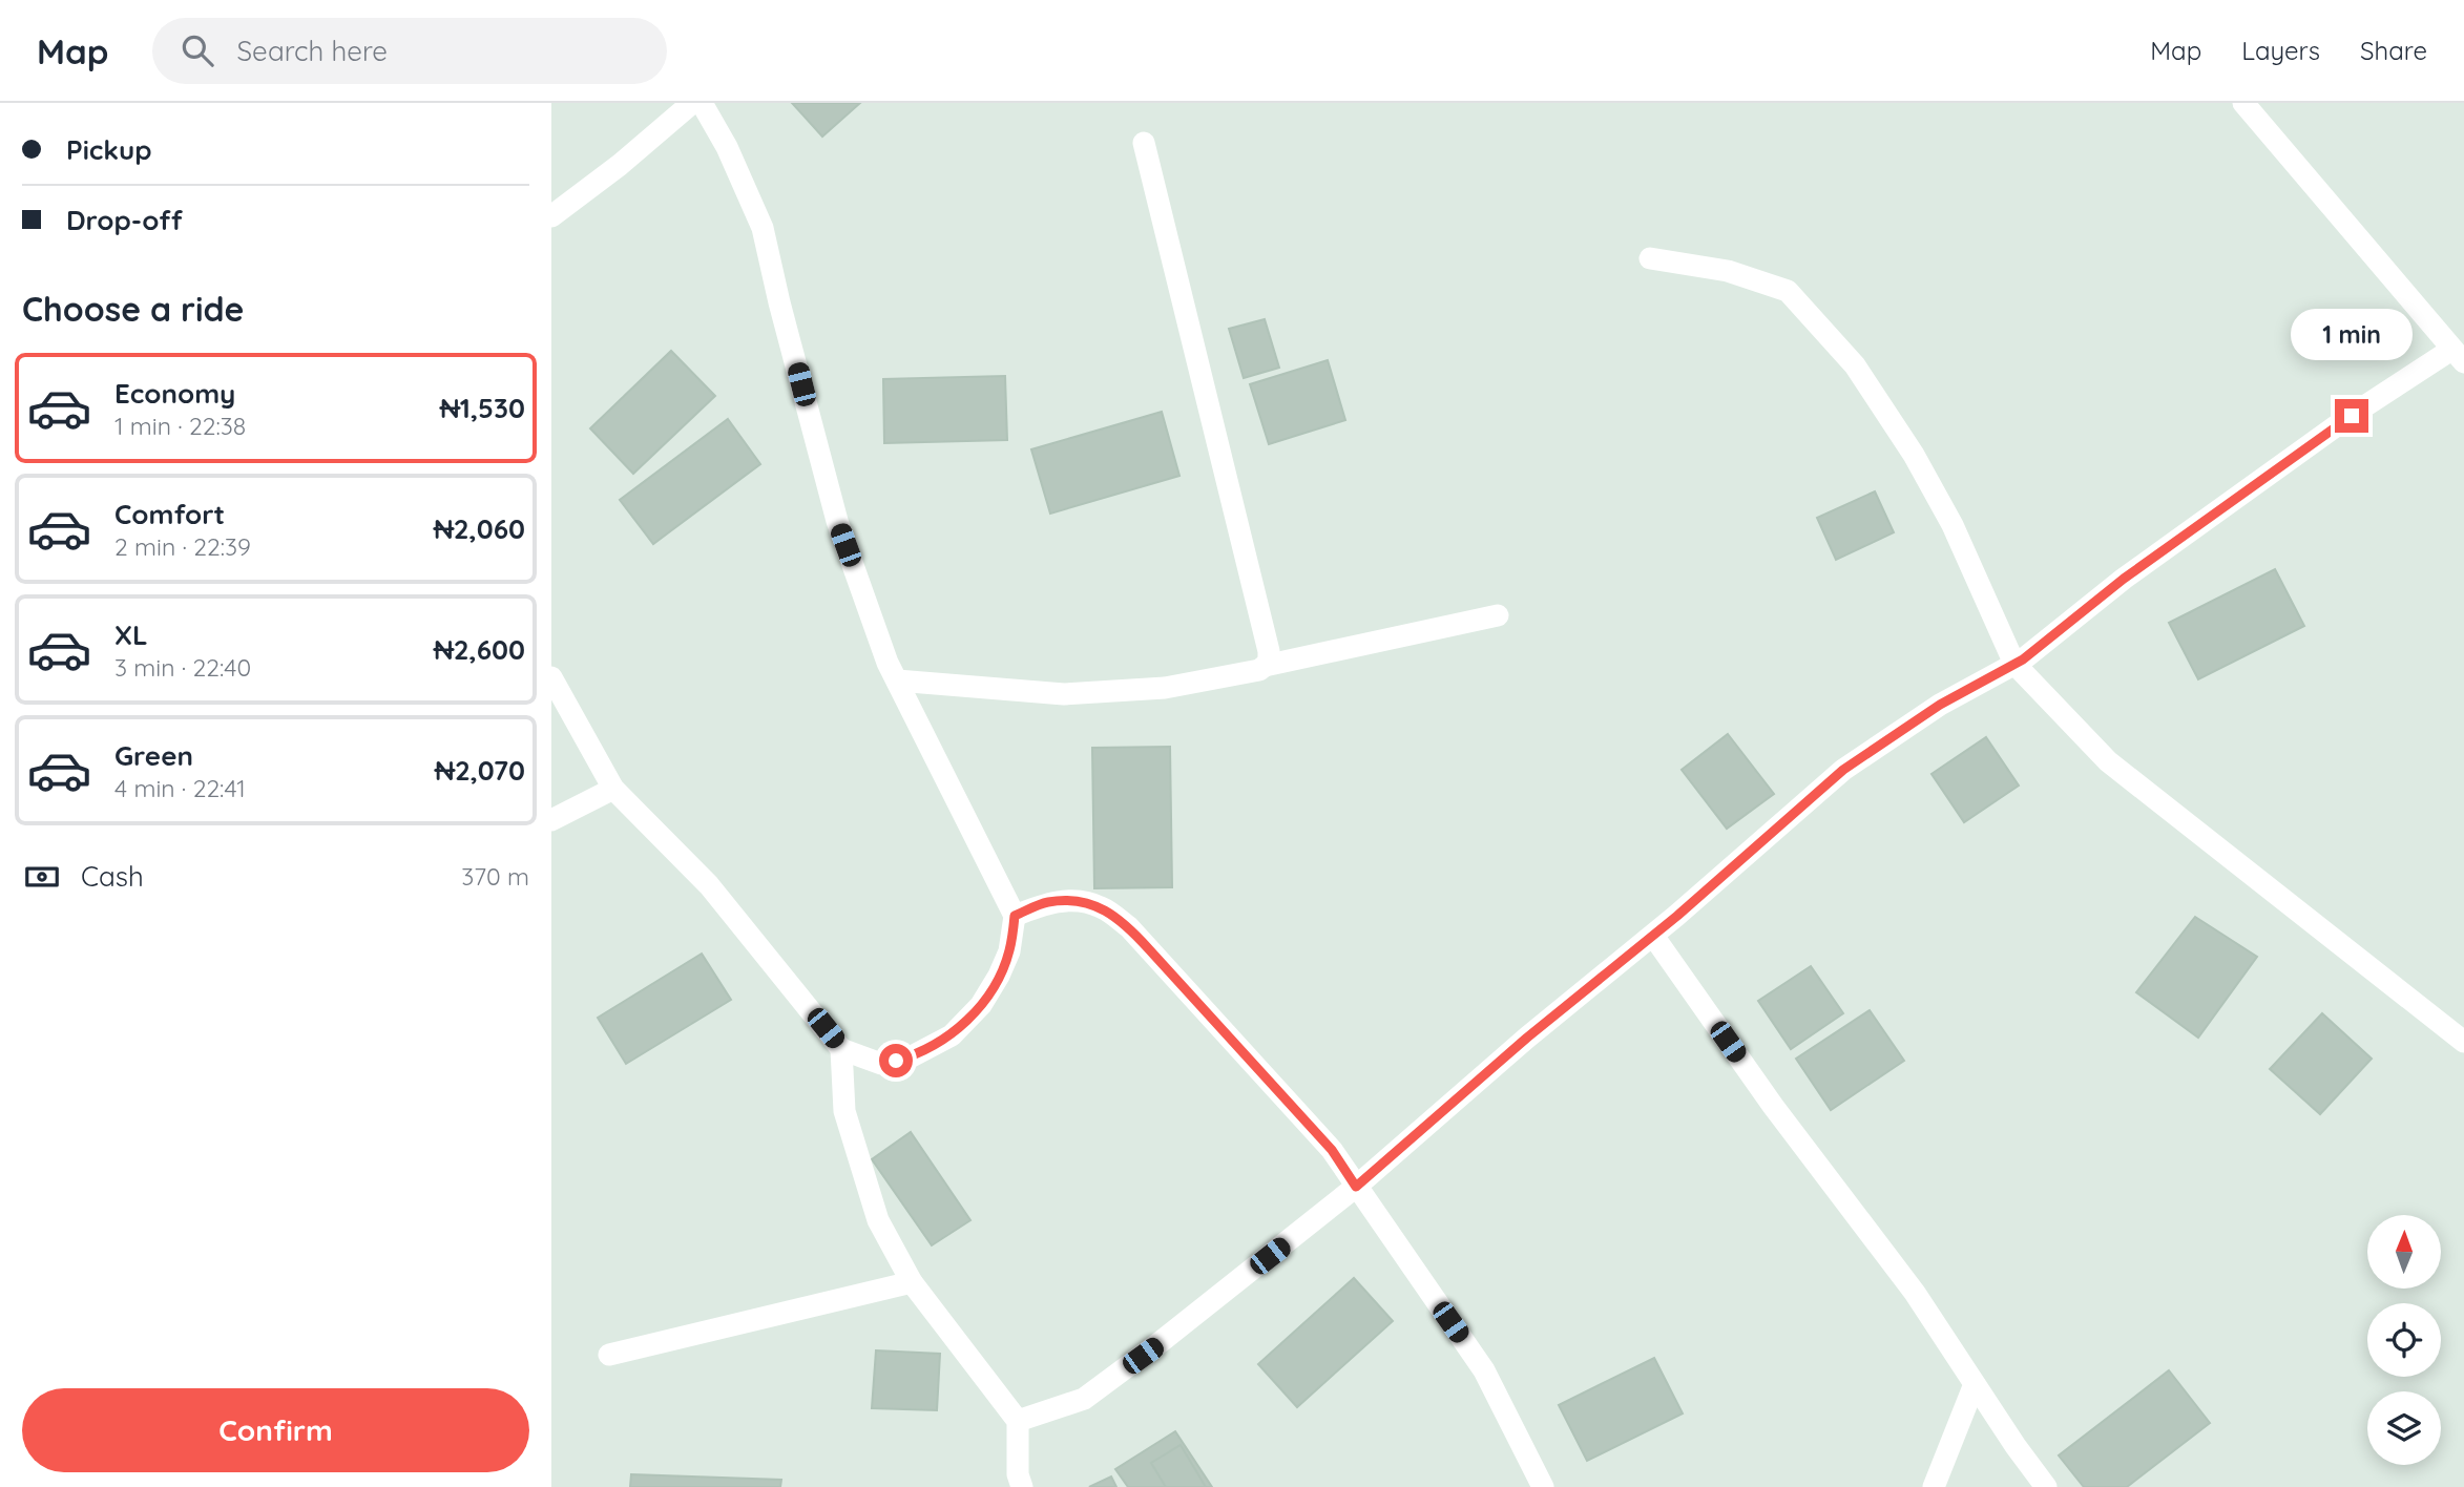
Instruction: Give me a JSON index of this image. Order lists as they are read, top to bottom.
{
  "north": "top",
  "page": {
    "header": "Map",
    "search": "Search here",
    "nav": ["Map", "Layers", "Share"],
    "banner": ["Pickup", "Drop-off"],
    "heading": "Choose a ride",
    "bubble": "1 min",
    "list": [
      {
        "name": "Economy",
        "note": "1 min · 22:38",
        "value": "₦1,530"
      },
      {
        "name": "Comfort",
        "note": "2 min · 22:39",
        "value": "₦2,060"
      },
      {
        "name": "XL",
        "note": "3 min · 22:40",
        "value": "₦2,600"
      },
      {
        "name": "Green",
        "note": "4 min · 22:41",
        "value": "₦2,070"
      }
    ],
    "pay": ["Cash", "370 m"],
    "buttons": "Confirm"
  }
}
